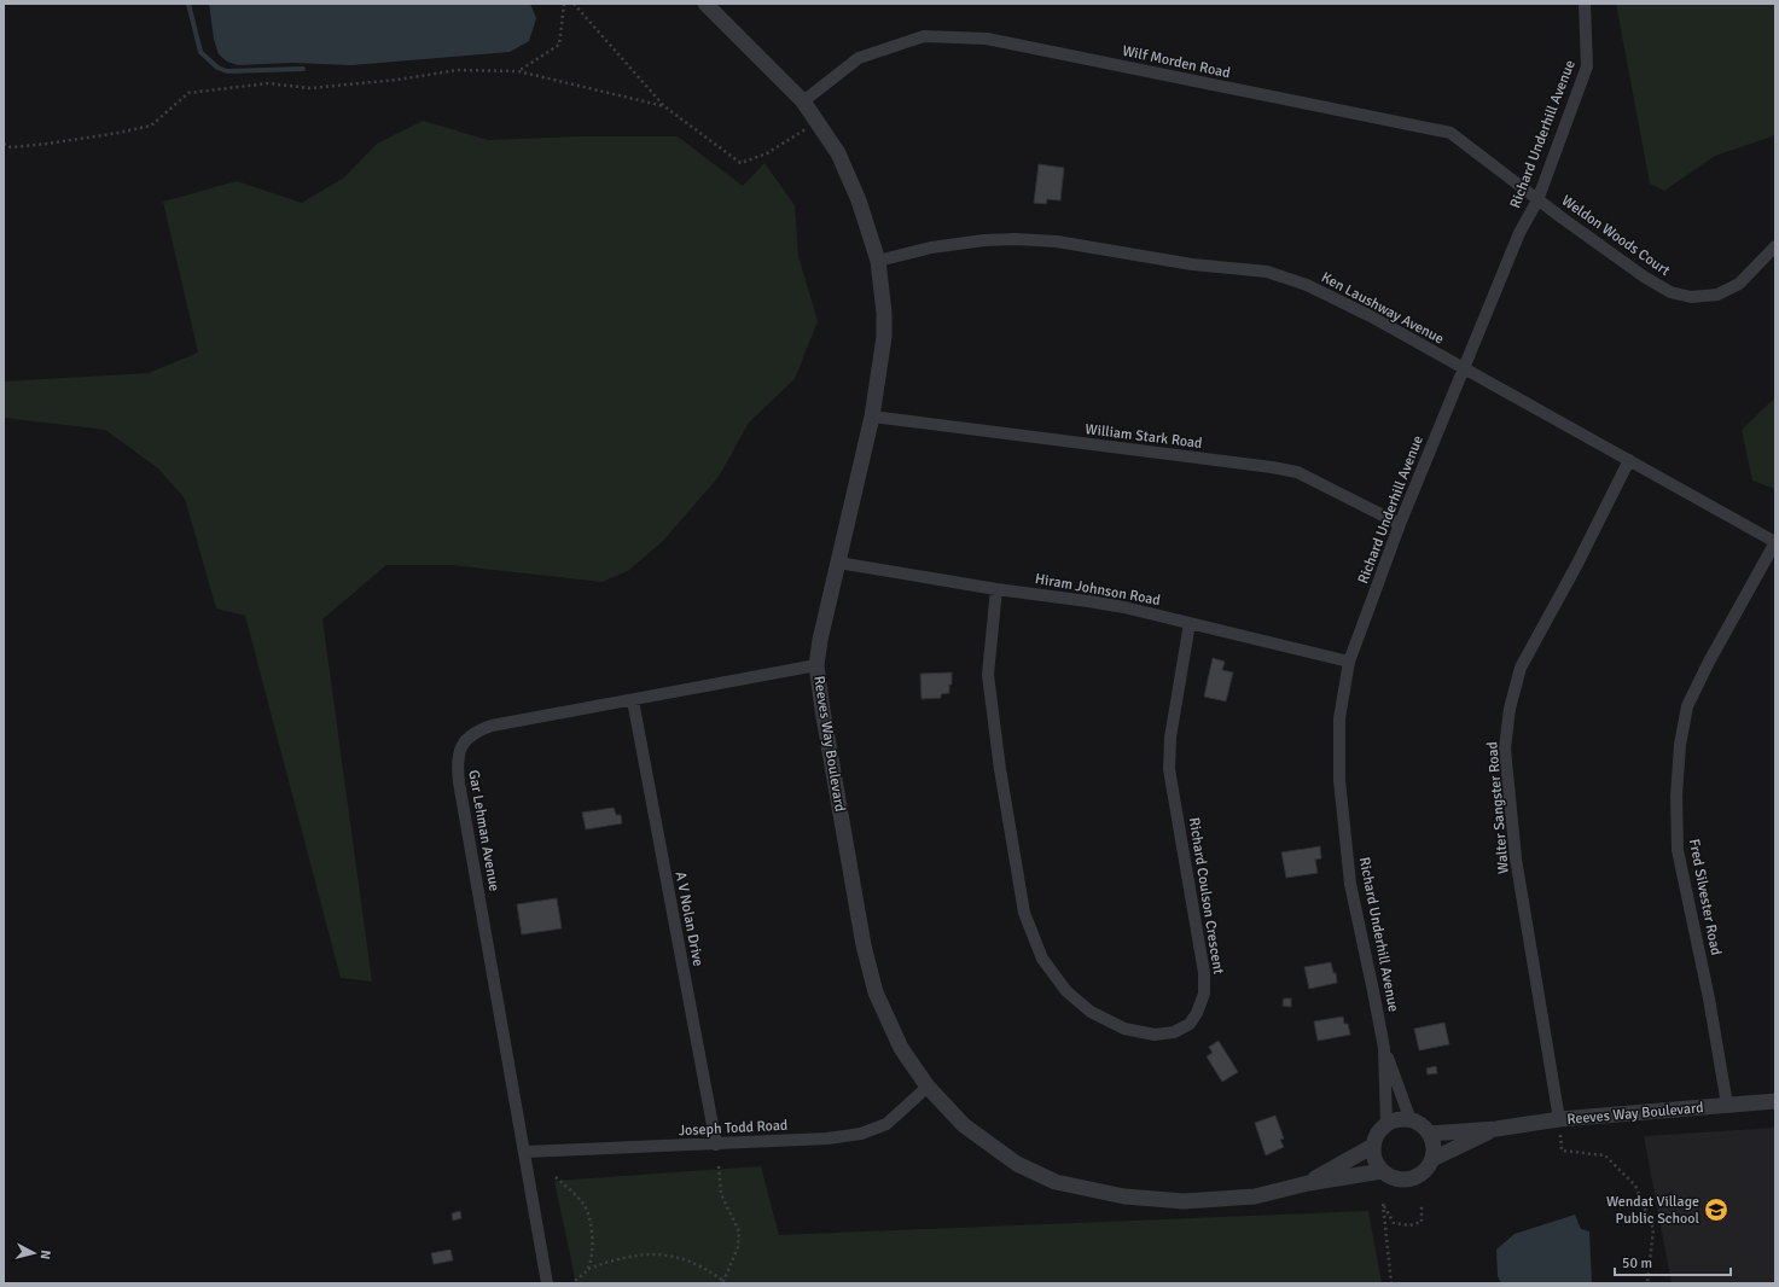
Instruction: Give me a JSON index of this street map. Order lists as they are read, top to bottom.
{
  "streets": {
    "street": [
      "Wilf Morden Road",
      "Richard Underhill Avenue",
      "Weldon Woods Court",
      "Ken Laushway Avenue",
      "William Stark Road",
      "Hiram Johnson Road",
      "Reeves Way Boulevard",
      "Walter Sangster Road",
      "Gar Lehman Avenue",
      "Richard Coulson Crescent",
      "Fred Silvester Road",
      "A V Nolan Drive",
      "Joseph Todd Road"
    ]
  },
  "crossings": [
    ["Wilf Morden Road", "Richard Underhill Avenue"],
    ["Wilf Morden Road", "Weldon Woods Court"],
    ["Wilf Morden Road", "Reeves Way Boulevard"],
    ["Richard Underhill Avenue", "Weldon Woods Court"],
    ["Richard Underhill Avenue", "Ken Laushway Avenue"],
    ["Richard Underhill Avenue", "William Stark Road"],
    ["Richard Underhill Avenue", "Hiram Johnson Road"],
    ["Richard Underhill Avenue", "Reeves Way Boulevard"],
    ["Ken Laushway Avenue", "Reeves Way Boulevard"],
    ["Ken Laushway Avenue", "Walter Sangster Road"],
    ["Ken Laushway Avenue", "Fred Silvester Road"],
    ["William Stark Road", "Reeves Way Boulevard"],
    ["Hiram Johnson Road", "Reeves Way Boulevard"],
    ["Hiram Johnson Road", "Richard Coulson Crescent"],
    ["Reeves Way Boulevard", "Walter Sangster Road"],
    ["Reeves Way Boulevard", "Gar Lehman Avenue"],
    ["Reeves Way Boulevard", "Fred Silvester Road"],
    ["Reeves Way Boulevard", "Joseph Todd Road"],
    ["Gar Lehman Avenue", "A V Nolan Drive"],
    ["Gar Lehman Avenue", "Joseph Todd Road"],
    ["A V Nolan Drive", "Joseph Todd Road"]
  ],
  "places": {
    "school or university": ["Wendat Village Public School"]
  },
  "scale_bar": "50 m",
  "north": "right"
}
